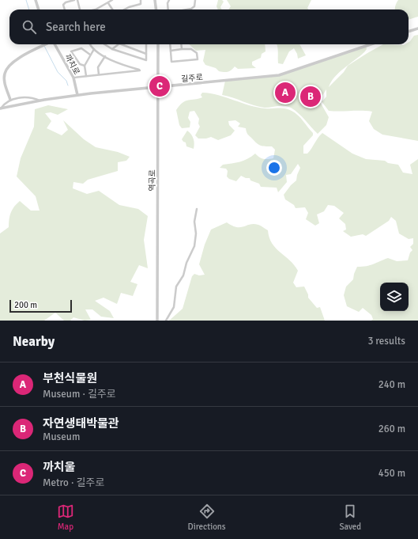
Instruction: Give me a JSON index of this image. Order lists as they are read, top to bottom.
{
  "streets": {
    "street": ["까치로", "길주로", "역곡로"]
  },
  "crossings": [
    ["까치로", "길주로"],
    ["길주로", "역곡로"]
  ],
  "scale_bar": "200 m",
  "page": {
    "search": "Search here",
    "pins": ["C", "A", "B"],
    "scale": "200 m",
    "heading": ["Nearby", "3 results"],
    "list": [
      {
        "mark": "A",
        "name": "부천식물원",
        "note": "Museum · 길주로",
        "value": "240 m"
      },
      {
        "mark": "B",
        "name": "자연생태박물관",
        "note": "Museum",
        "value": "260 m"
      },
      {
        "mark": "C",
        "name": "까치울",
        "note": "Metro · 길주로",
        "value": "450 m"
      }
    ],
    "nav": ["Map", "Directions", "Saved"]
  }
}
